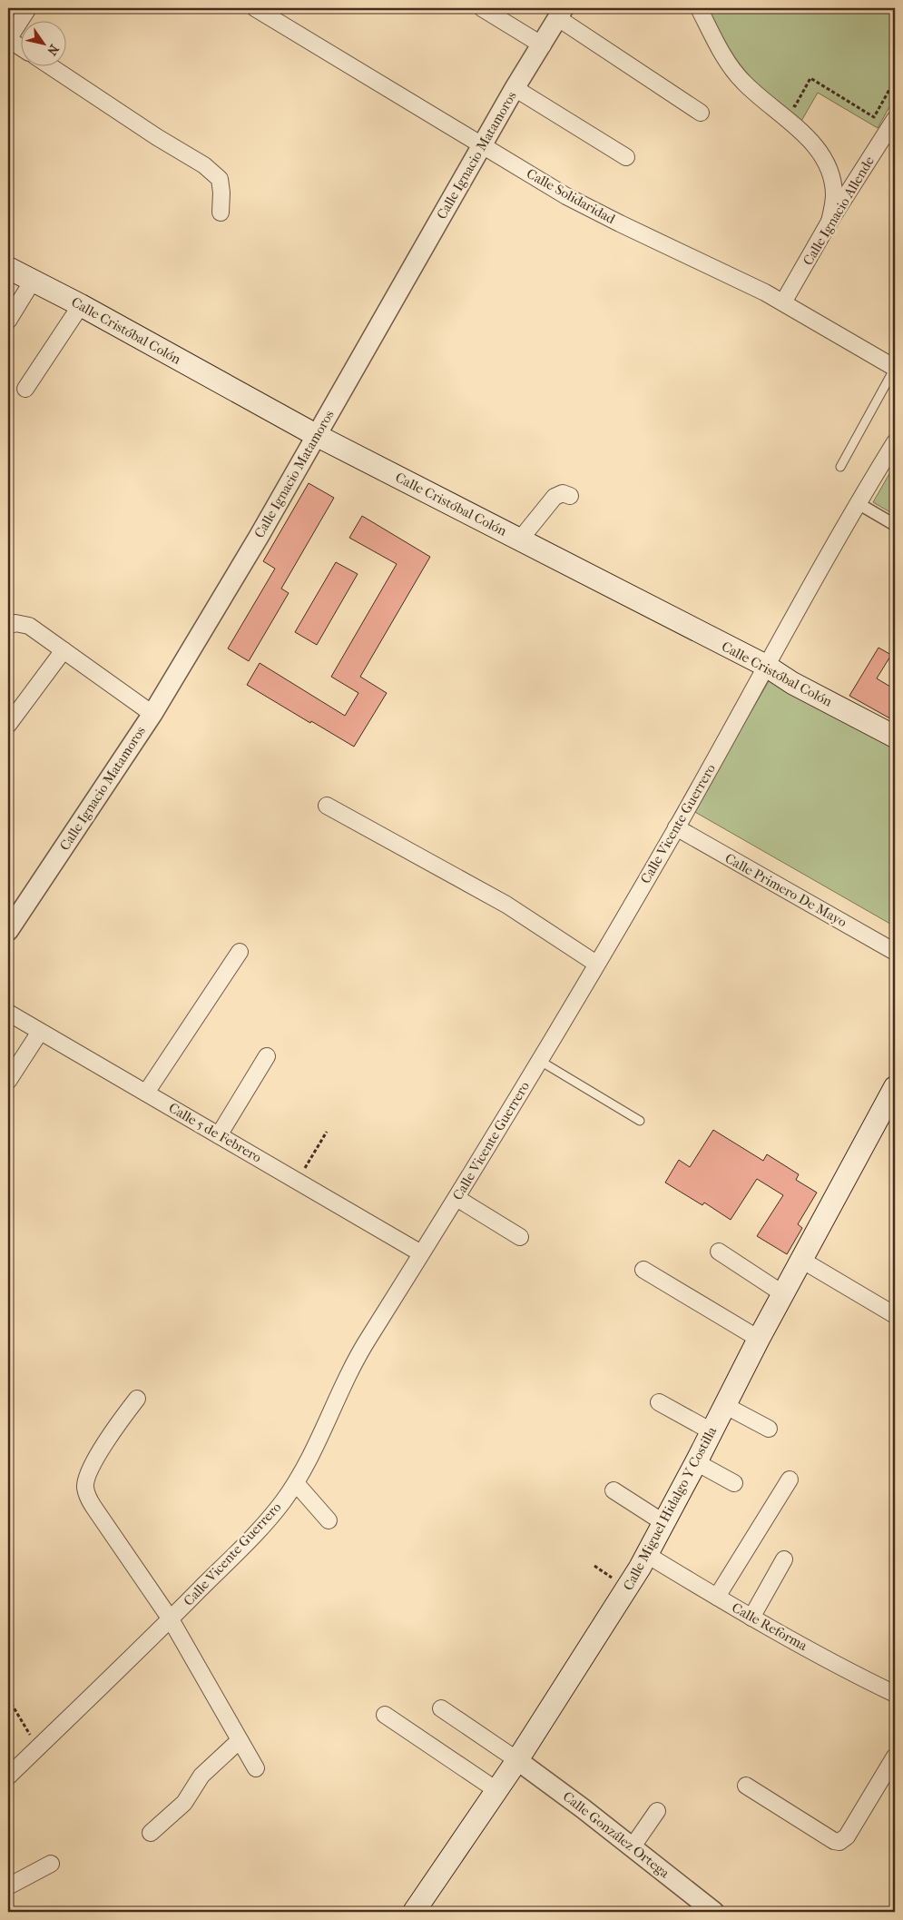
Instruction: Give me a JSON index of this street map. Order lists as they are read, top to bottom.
{
  "streets": {
    "main road": ["Calle Cristóbal Colón", "Calle Miguel Hidalgo Y Costilla"],
    "street": [
      "Calle Ignacio Matamoros",
      "Calle Solidaridad",
      "Calle Ignacio Allende",
      "Calle Vicente Guerrero",
      "Calle Primero De Mayo",
      "Calle 5 de Febrero",
      "Calle Reforma",
      "Calle González Ortega"
    ]
  },
  "crossings": [
    ["Calle Ignacio Matamoros", "Calle Solidaridad"],
    ["Calle Ignacio Matamoros", "Calle Cristóbal Colón"],
    ["Calle Solidaridad", "Calle Ignacio Allende"],
    ["Calle Cristóbal Colón", "Calle Vicente Guerrero"],
    ["Calle Vicente Guerrero", "Calle Primero De Mayo"],
    ["Calle Vicente Guerrero", "Calle 5 de Febrero"],
    ["Calle Miguel Hidalgo Y Costilla", "Calle Reforma"],
    ["Calle Miguel Hidalgo Y Costilla", "Calle González Ortega"]
  ],
  "north": "bottom right"
}
